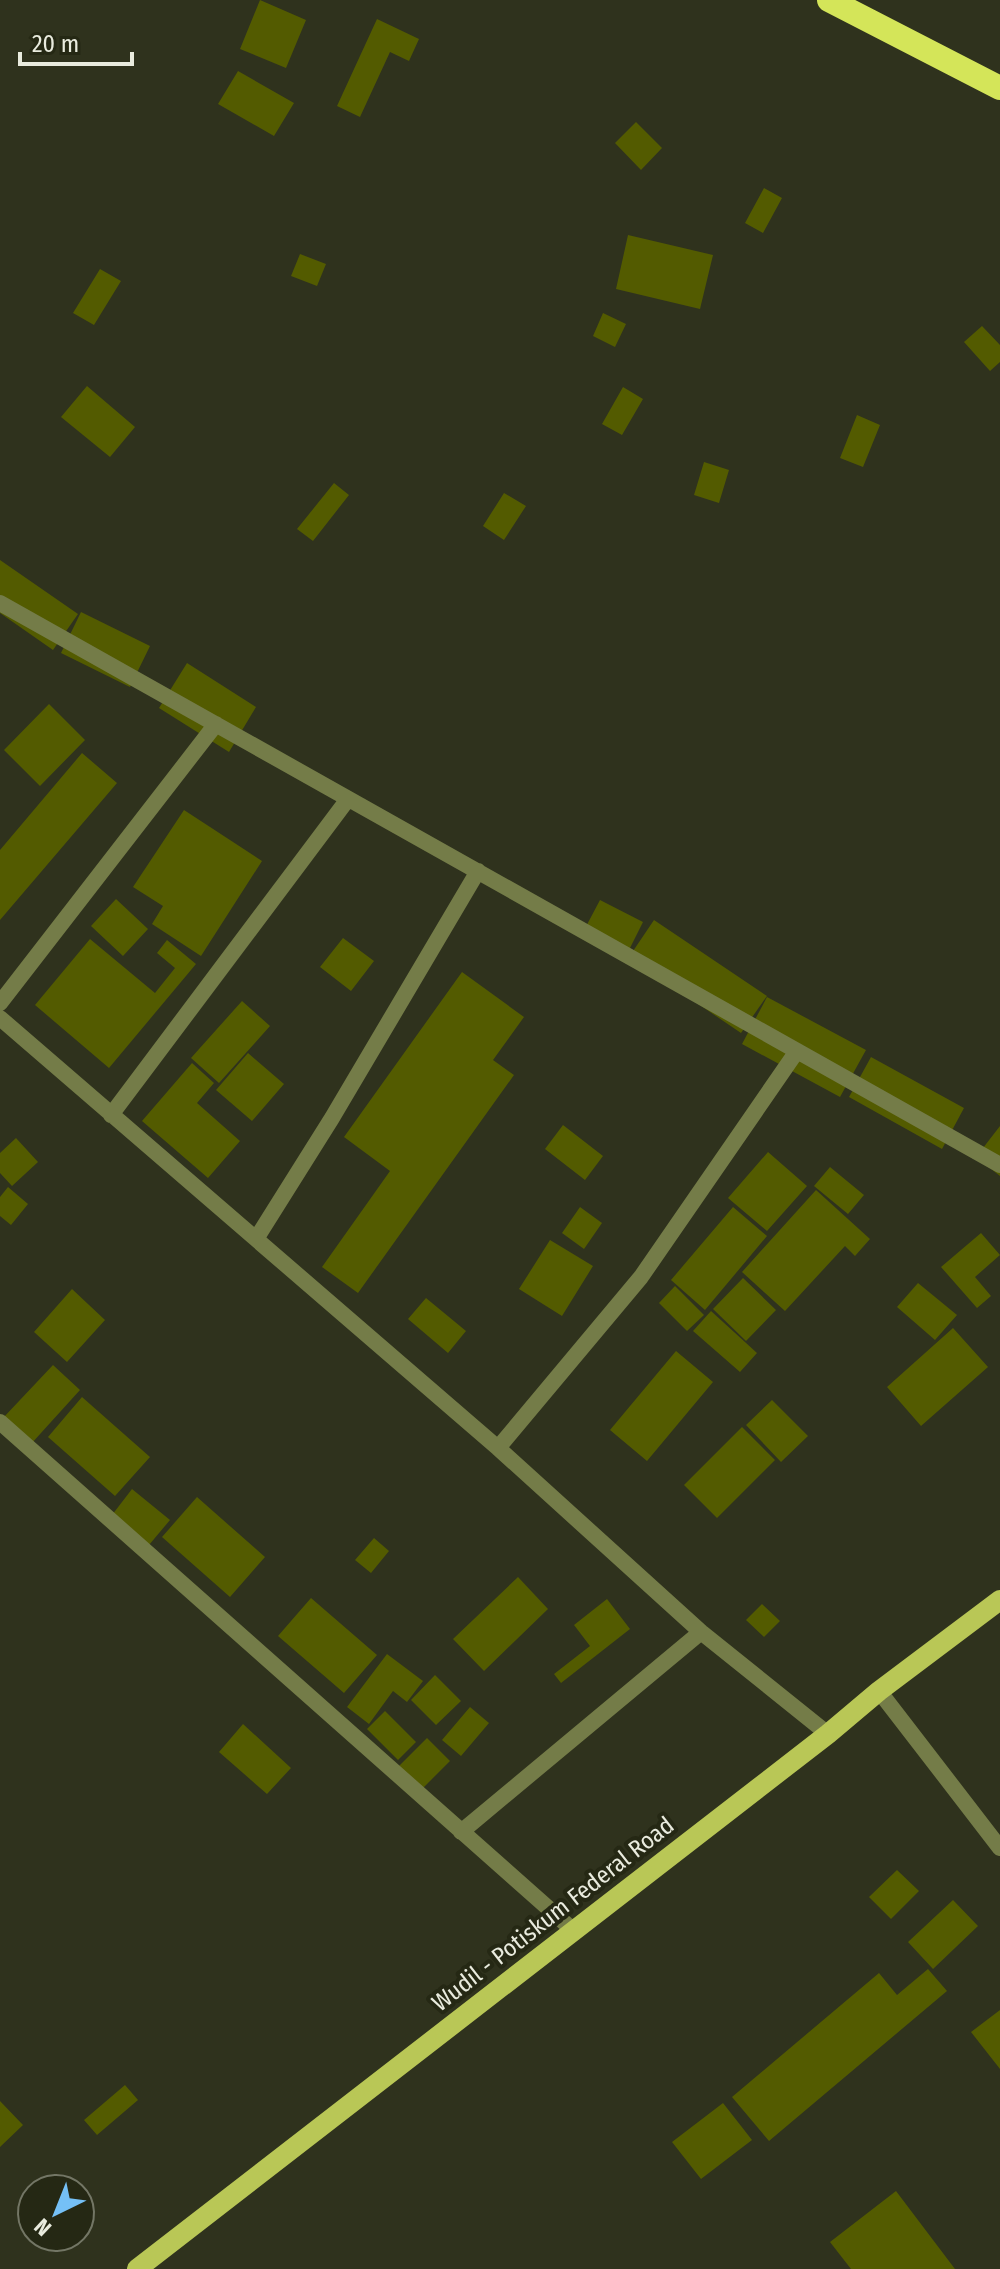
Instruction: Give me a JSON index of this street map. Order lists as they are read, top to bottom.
{
  "streets": {
    "main road": ["Wudil - Potiskum Federal Road"]
  },
  "scale_bar": "20 m",
  "north": "bottom left"
}
